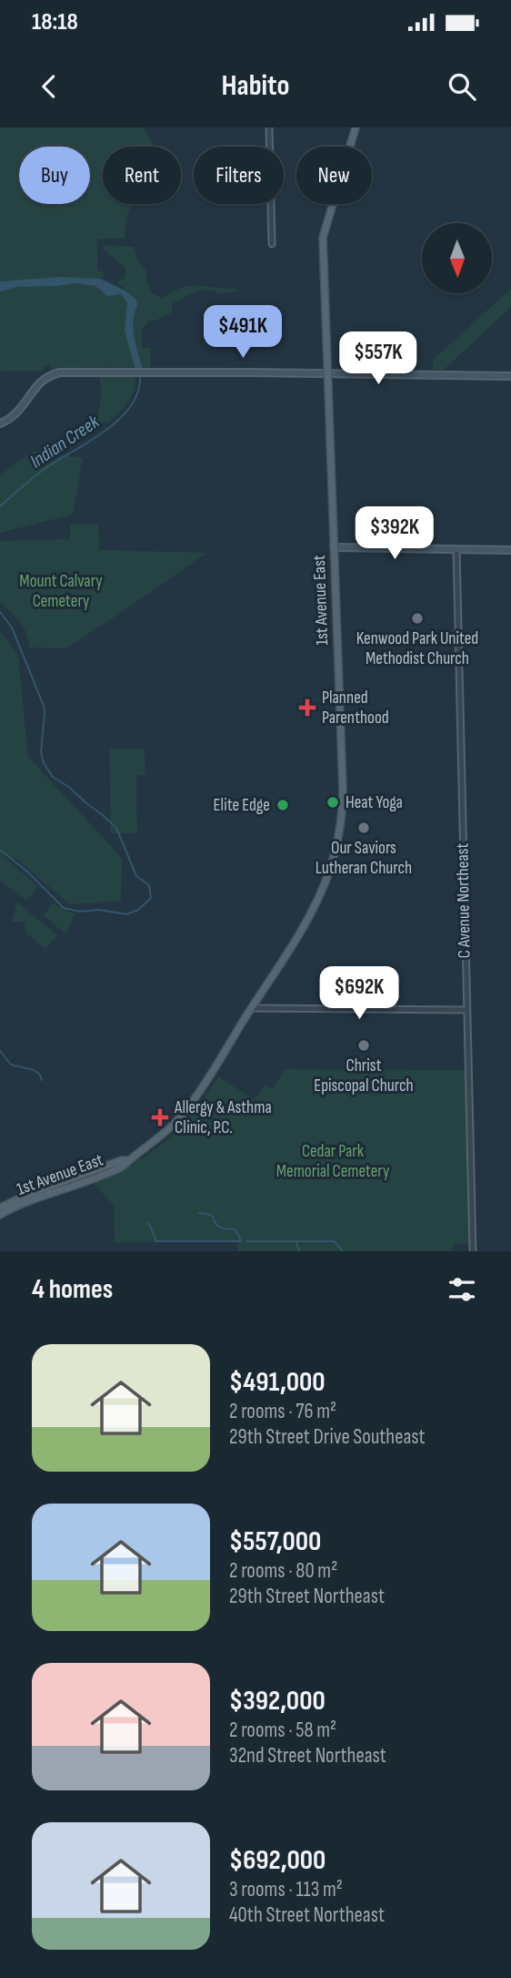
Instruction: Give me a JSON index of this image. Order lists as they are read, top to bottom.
{
  "streets": {
    "main road": ["1st Avenue East"],
    "street": ["C Avenue Northeast"]
  },
  "water": ["Indian Creek"],
  "parks": ["Mount Calvary Cemetery", "Cedar Park Memorial Cemetery"],
  "places": {
    "other": [
      "Kenwood Park United Methodist Church",
      "Heat Yoga",
      "Elite Edge",
      "Our Saviors Lutheran Church",
      "Christ Episcopal Church"
    ],
    "health": ["Planned Parenthood", "Allergy & Asthma Clinic, P.C."]
  },
  "north": "bottom",
  "page": {
    "status": "18:18",
    "header": "Habito",
    "chip": [
      "Buy",
      "Rent",
      "Filters",
      "New"
    ],
    "price": [
      "$491K",
      "$557K",
      "$392K",
      "$692K"
    ],
    "heading": "4 homes",
    "list": [
      {
        "name": "$491,000",
        "note": "2 rooms · 76 m² · 29th Street Drive Southeast"
      },
      {
        "name": "$557,000",
        "note": "2 rooms · 80 m² · 29th Street Northeast"
      },
      {
        "name": "$392,000",
        "note": "2 rooms · 58 m² · 32nd Street Northeast"
      },
      {
        "name": "$692,000",
        "note": "3 rooms · 113 m² · 40th Street Northeast"
      }
    ]
  }
}
